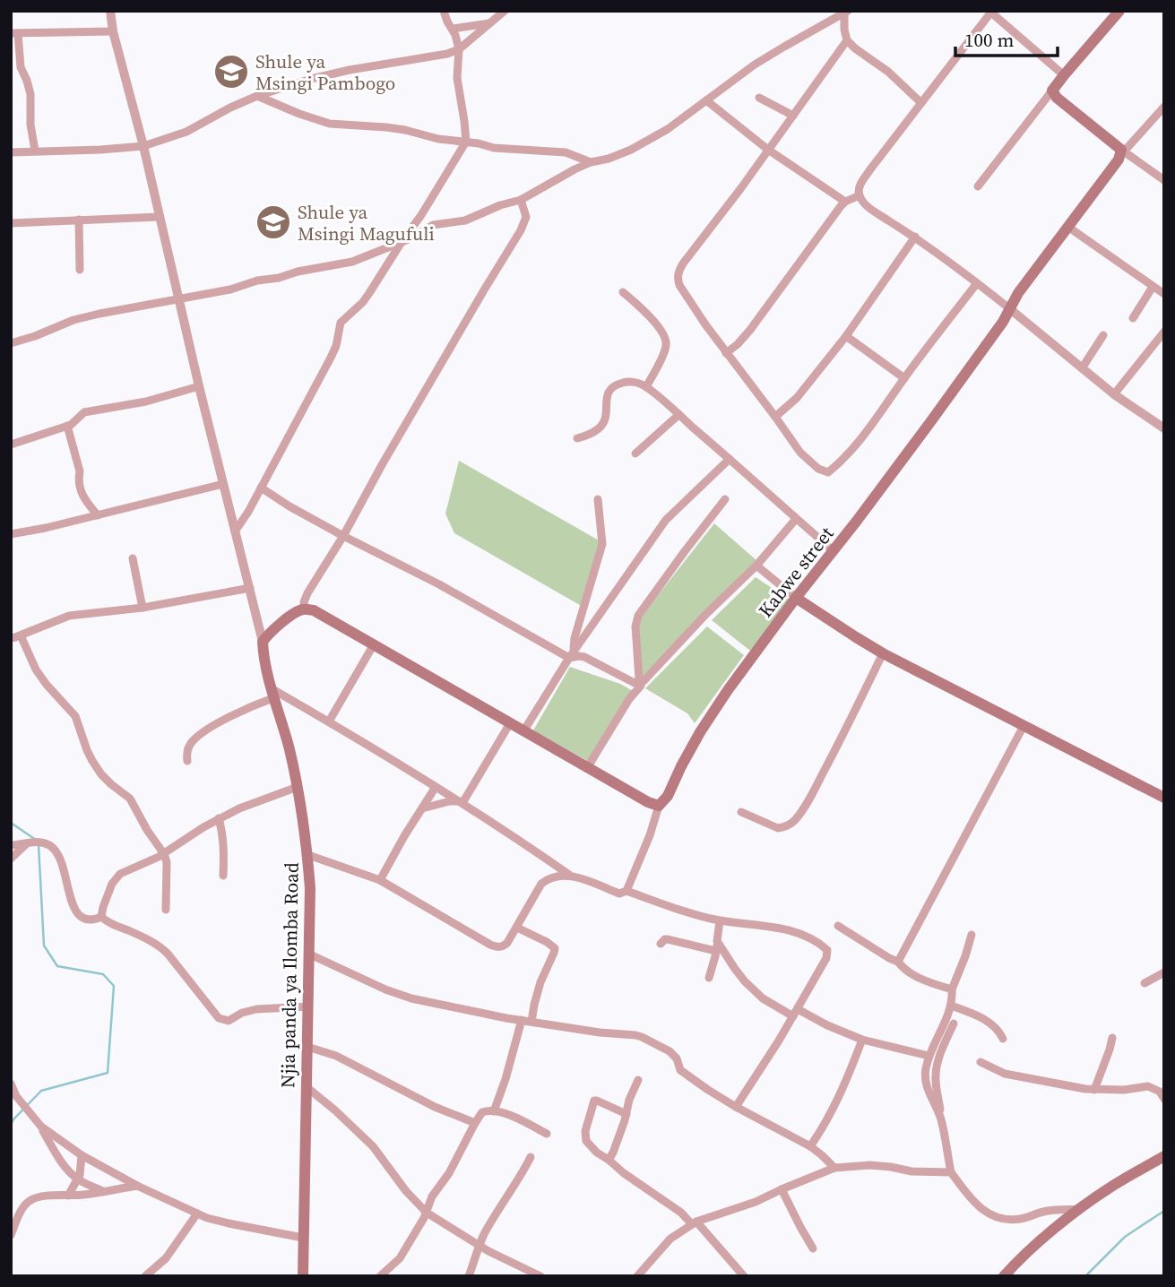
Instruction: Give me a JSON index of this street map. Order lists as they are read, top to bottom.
{
  "streets": {
    "main road": ["Kabwe street", "Njia panda ya Ilomba Road"]
  },
  "places": {
    "school or university": ["Shule ya Msingi Pambogo", "Shule ya Msingi Magufuli"]
  },
  "scale_bar": "100 m"
}
